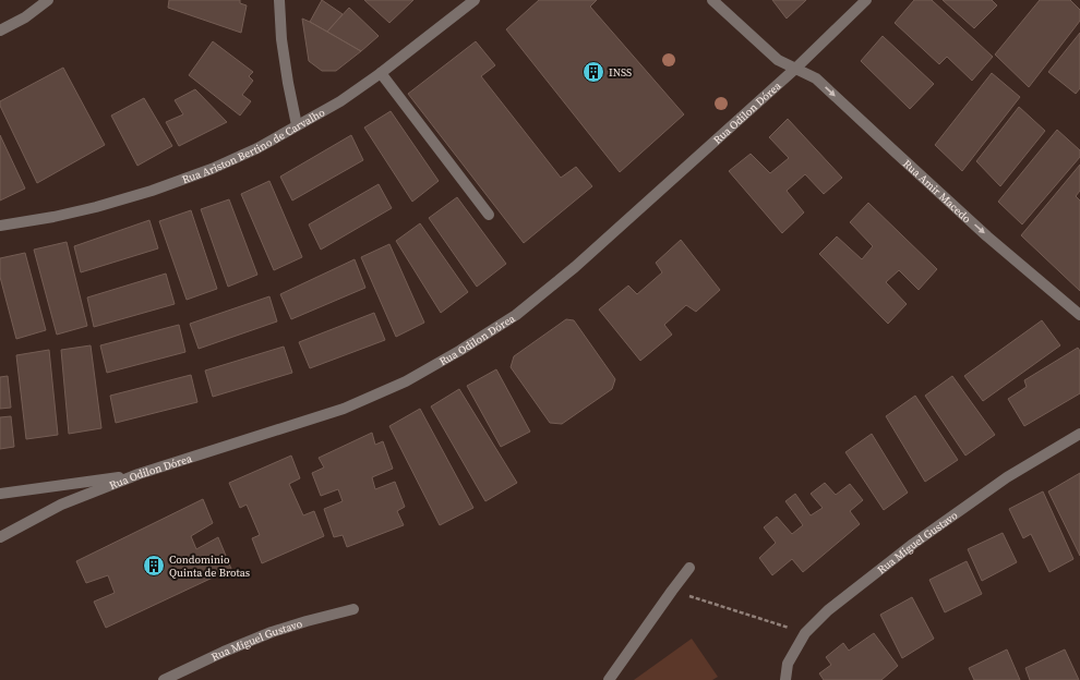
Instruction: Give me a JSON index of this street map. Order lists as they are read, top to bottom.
{
  "streets": {
    "street": [
      "Rua Odilon Dórea",
      "Rua Ariston Bertino de Carvalho",
      "Rua Amir Macedo",
      "Rua Miguel Gustavo"
    ]
  },
  "crossings": [
    ["Rua Odilon Dórea", "Rua Amir Macedo"]
  ],
  "one_way": ["Rua Amir Macedo"],
  "places": {
    "building": ["INSS", "Condominio Quinta de Brotas"]
  }
}
